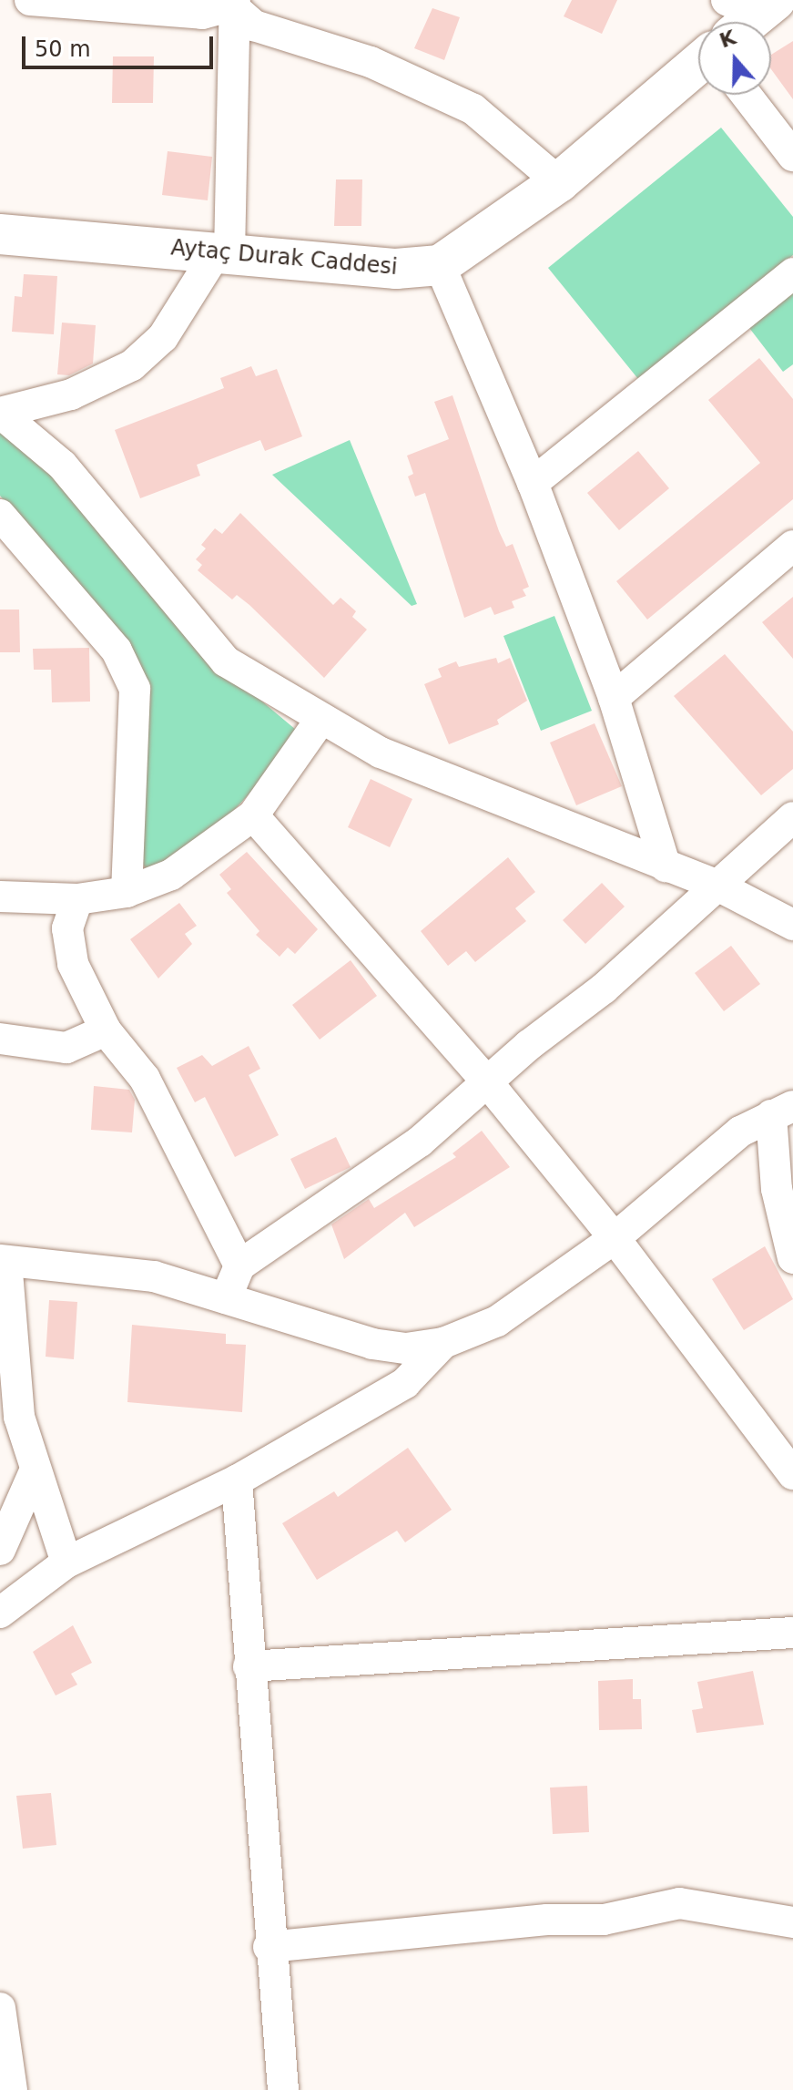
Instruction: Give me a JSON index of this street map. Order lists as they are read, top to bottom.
{
  "streets": {
    "main road": ["Aytaç Durak Caddesi"]
  },
  "scale_bar": "50 m",
  "north": "top"
}
